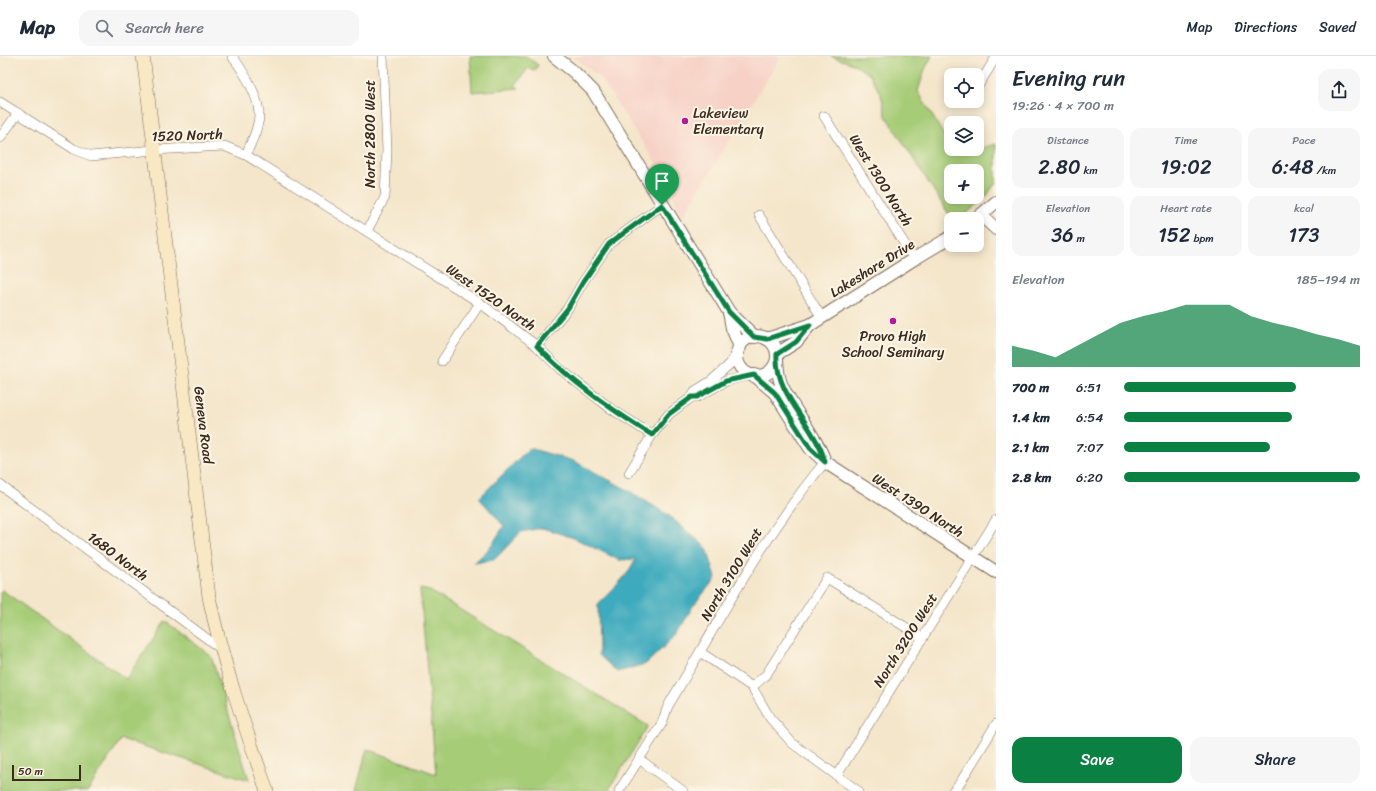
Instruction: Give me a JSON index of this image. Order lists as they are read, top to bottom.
{
  "streets": {
    "main road": ["Geneva Road"],
    "street": [
      "North 2800 West",
      "1520 North",
      "West 1300 North",
      "Lakeshore Drive",
      "West 1520 North",
      "West 1390 North",
      "1680 North",
      "North 3100 West",
      "North 3200 West"
    ]
  },
  "crossings": [
    ["North 2800 West", "1520 North"],
    ["North 2800 West", "West 1520 North"],
    ["1520 North", "West 1520 North"],
    ["1520 North", "Geneva Road"],
    ["West 1300 North", "Lakeshore Drive"],
    ["Lakeshore Drive", "West 1390 North"],
    ["Geneva Road", "1680 North"],
    ["West 1390 North", "North 3100 West"],
    ["West 1390 North", "North 3200 West"]
  ],
  "places": ["Lakeview Elementary", "Provo High School Seminary"],
  "scale_bar": "50 m",
  "page": {
    "header": "Map",
    "search": "Search here",
    "nav": ["Map", "Directions", "Saved"],
    "heading": ["Evening run", "19:26 · 4 × 700 m"],
    "map_buttons": ["+", "−"],
    "stats": [
      ["Distance", "2.80 km"],
      ["Time", "19:02"],
      ["Pace", "6:48 /km"],
      ["Elevation", "36 m"],
      ["Heart rate", "152 bpm"],
      ["kcal", "173"]
    ],
    "chart": ["Elevation", "185–194 m"],
    "list": [
      {
        "name": "700 m",
        "note": "6:51"
      },
      {
        "name": "1.4 km",
        "note": "6:54"
      },
      {
        "name": "2.1 km",
        "note": "7:07"
      },
      {
        "name": "2.8 km",
        "note": "6:20"
      }
    ],
    "buttons": ["Save", "Share"],
    "scale": "50 m"
  }
}
